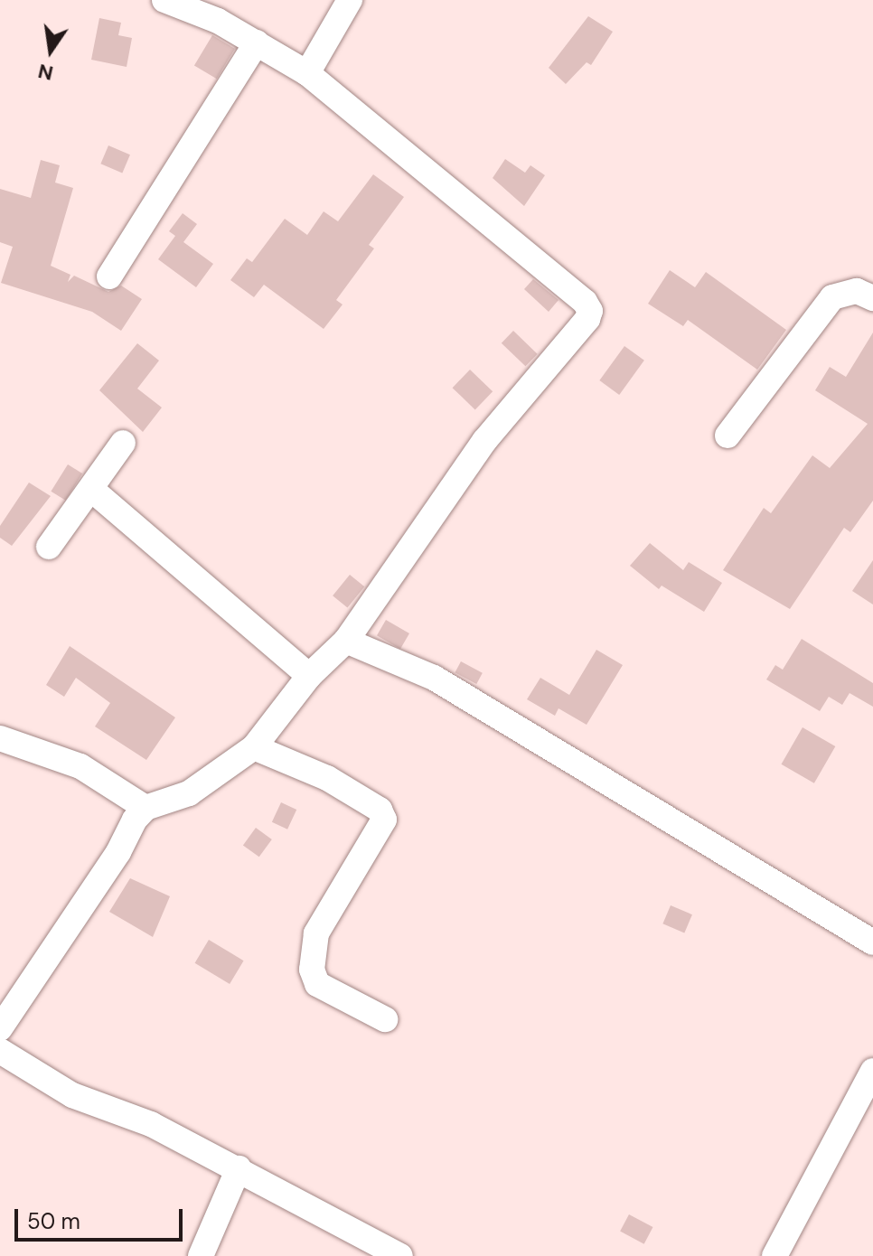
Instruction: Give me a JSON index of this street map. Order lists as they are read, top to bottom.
{
  "scale_bar": "50 m",
  "north": "bottom"
}
